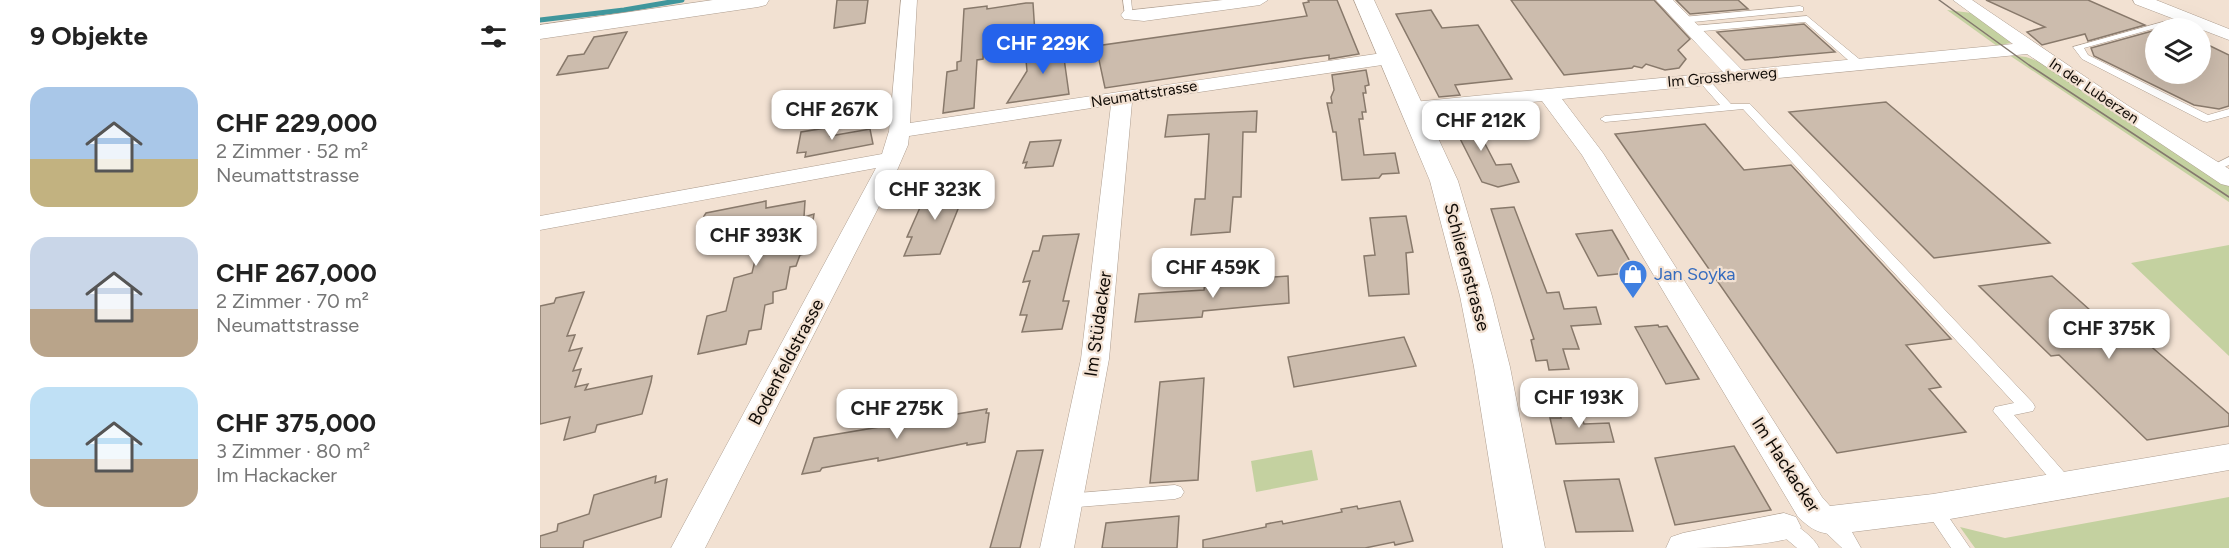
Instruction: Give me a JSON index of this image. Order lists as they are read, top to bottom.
{
  "streets": {
    "street": [
      "Im Grossherweg",
      "In der Luberzen",
      "Neumattstrasse",
      "Schlierenstrasse",
      "Im Stüdacker",
      "Bodenfeldstrasse",
      "Im Hackacker"
    ]
  },
  "crossings": [
    ["Im Grossherweg", "In der Luberzen"],
    ["Im Grossherweg", "Schlierenstrasse"],
    ["Im Grossherweg", "Im Hackacker"],
    ["Neumattstrasse", "Schlierenstrasse"],
    ["Neumattstrasse", "Im Stüdacker"],
    ["Neumattstrasse", "Bodenfeldstrasse"]
  ],
  "places": {
    "shop": ["Jan Soyka"]
  },
  "page": {
    "heading": "9 Objekte",
    "price": [
      "CHF 229K",
      "CHF 267K",
      "CHF 212K",
      "CHF 323K",
      "CHF 393K",
      "CHF 459K",
      "CHF 375K",
      "CHF 193K",
      "CHF 275K"
    ],
    "list": [
      {
        "name": "CHF 229,000",
        "note": "2 Zimmer · 52 m² · Neumattstrasse"
      },
      {
        "name": "CHF 267,000",
        "note": "2 Zimmer · 70 m² · Neumattstrasse"
      },
      {
        "name": "CHF 375,000",
        "note": "3 Zimmer · 80 m² · Im Hackacker"
      }
    ]
  }
}
